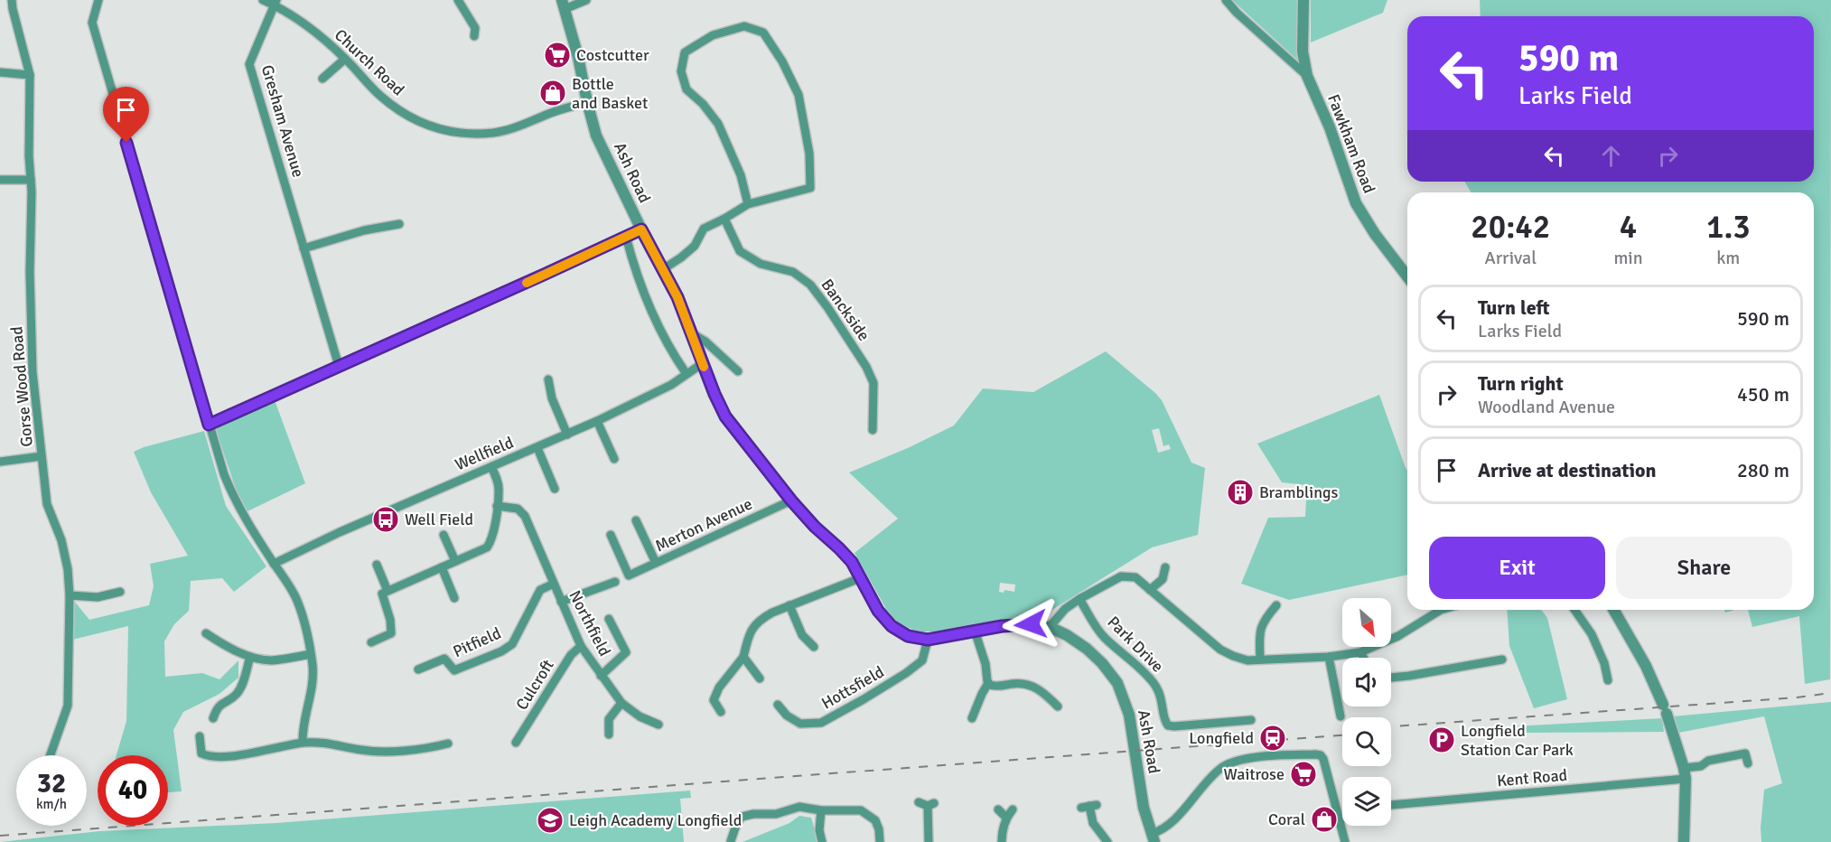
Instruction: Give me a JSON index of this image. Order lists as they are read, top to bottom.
{
  "streets": {
    "street": [
      "Church Road",
      "Gresham Avenue",
      "Fawkham Road",
      "Ash Road",
      "Banckside",
      "Gorse Wood Road",
      "Wellfield",
      "Merton Avenue",
      "Northfield",
      "Pitfield",
      "Park Drive",
      "Culcroft",
      "Hottsfield",
      "Kent Road"
    ]
  },
  "crossings": [
    ["Church Road", "Gresham Avenue"],
    ["Church Road", "Ash Road"],
    ["Ash Road", "Wellfield"],
    ["Ash Road", "Merton Avenue"],
    ["Ash Road", "Hottsfield"],
    ["Northfield", "Pitfield"],
    ["Northfield", "Culcroft"]
  ],
  "places": {
    "supermarket": ["Costcutter", "Waitrose"],
    "shop": ["Bottle and Basket", "Coral"],
    "building": ["Bramblings"],
    "bus stop": ["Well Field"],
    "station": ["Longfield"],
    "parking": ["Longfield Station Car Park"],
    "school or university": ["Leigh Academy Longfield"]
  },
  "north": "bottom right",
  "page": {
    "turn": ["590 m", "Larks Field"],
    "eta": [
      "20:42",
      "Arrival",
      "4",
      "min",
      "1.3",
      "km"
    ],
    "list": [
      {
        "name": "Turn left",
        "note": "Larks Field",
        "value": "590 m"
      },
      {
        "name": "Turn right",
        "note": "Woodland Avenue",
        "value": "450 m"
      },
      {
        "name": "Arrive at destination",
        "value": "280 m"
      }
    ],
    "buttons": ["Exit", "Share"],
    "speed": "32 km/h",
    "limit": "40"
  }
}
